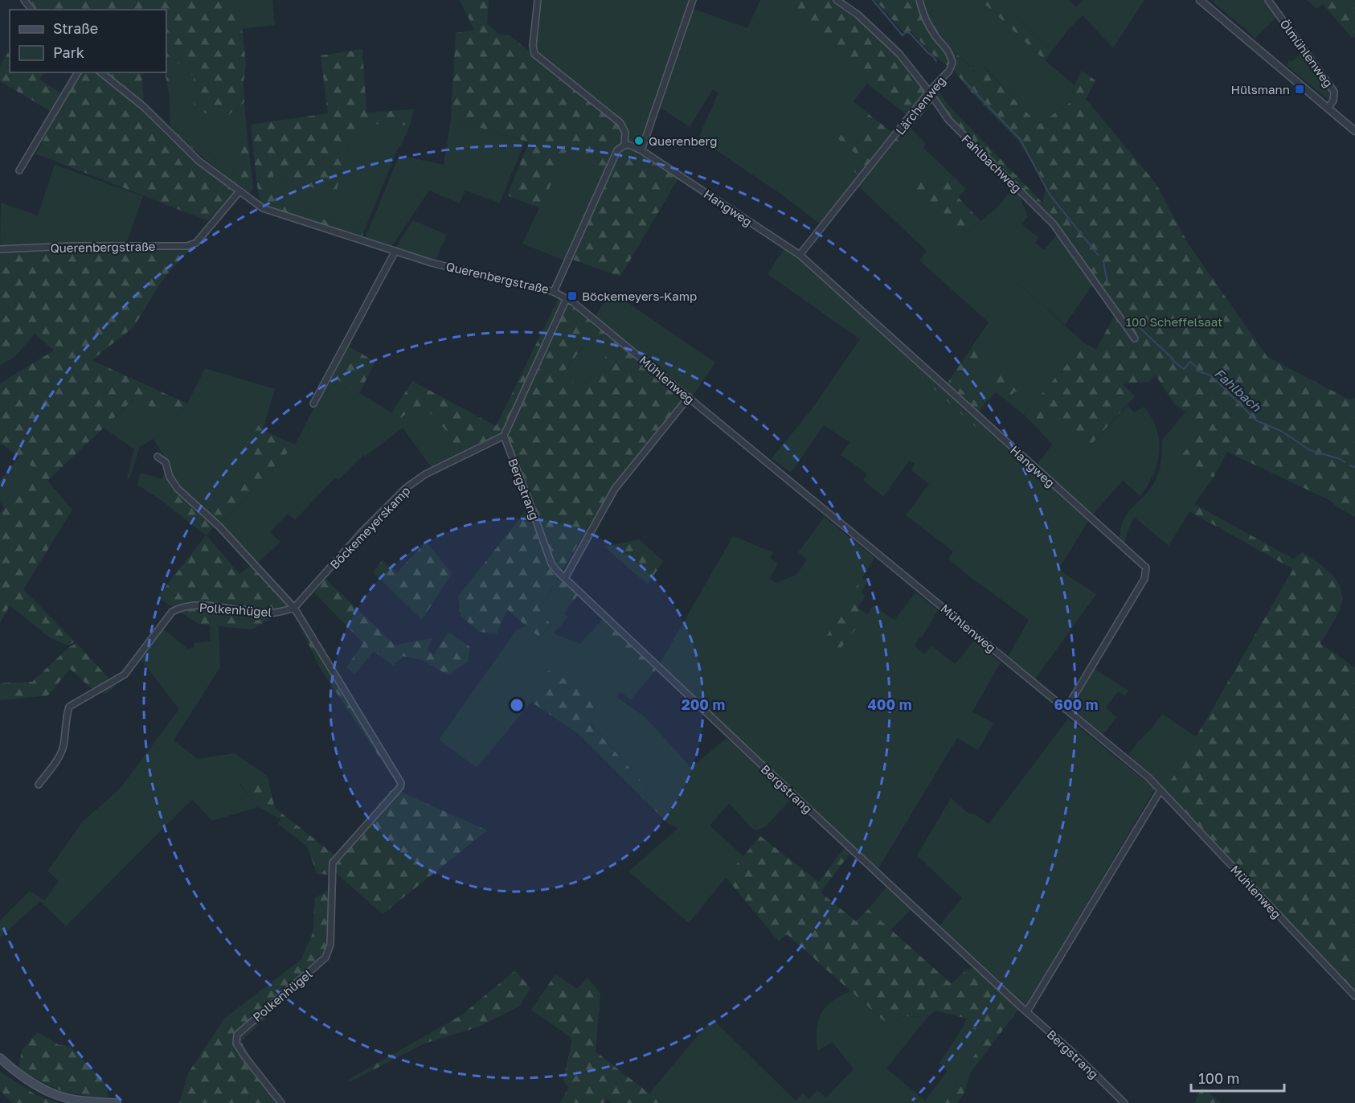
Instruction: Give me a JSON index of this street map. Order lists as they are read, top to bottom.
{
  "streets": {
    "street": [
      "Ölmühlenweg",
      "Lärchenweg",
      "Fahlbachweg",
      "Hangweg",
      "Querenbergstraße",
      "Mühlenweg",
      "Bergstrang",
      "Böckemeyerskamp",
      "Polkenhügel"
    ]
  },
  "crossings": [
    ["Lärchenweg", "Fahlbachweg"],
    ["Lärchenweg", "Hangweg"],
    ["Hangweg", "Mühlenweg"],
    ["Querenbergstraße", "Mühlenweg"],
    ["Bergstrang", "Böckemeyerskamp"],
    ["Böckemeyerskamp", "Polkenhügel"]
  ],
  "water": ["Fahlbach"],
  "parks": ["100 Scheffelsaat"],
  "places": {
    "transit": ["Hülsmann", "Böckemeyers-Kamp"],
    "other": ["Querenberg"]
  },
  "legend": ["Straße", "Park"],
  "scale_bar": "100 m",
  "rings": ["200 m", "400 m", "600 m"]
}
